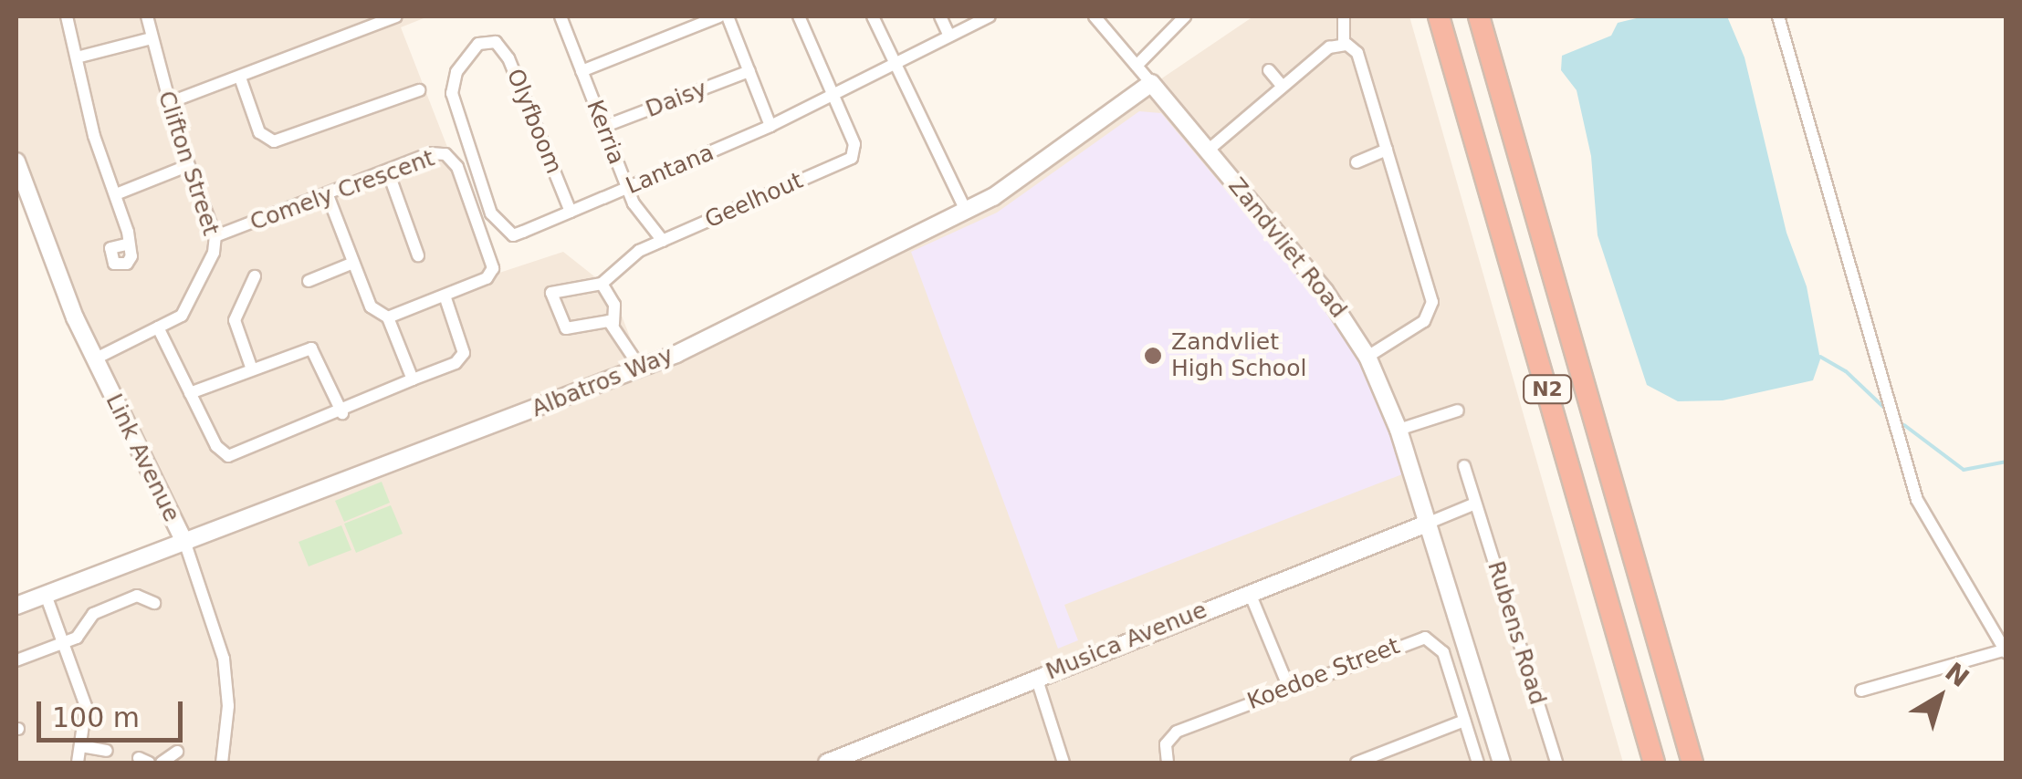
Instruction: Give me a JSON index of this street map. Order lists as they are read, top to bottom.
{
  "streets": {
    "highway": ["N2"],
    "street": [
      "Daisy",
      "Olyfboom",
      "Kerria",
      "Clifton Street",
      "Lantana",
      "Comely Crescent",
      "Geelhout",
      "Zandvliet Road",
      "Albatros Way",
      "Link Avenue",
      "Rubens Road",
      "Musica Avenue",
      "Koedoe Street"
    ]
  },
  "crossings": [
    ["Daisy", "Kerria"],
    ["Olyfboom", "Lantana"],
    ["Kerria", "Lantana"],
    ["Kerria", "Geelhout"],
    ["Clifton Street", "Comely Crescent"],
    ["Clifton Street", "Link Avenue"],
    ["Lantana", "Geelhout"],
    ["Zandvliet Road", "Albatros Way"],
    ["Zandvliet Road", "Musica Avenue"],
    ["Zandvliet Road", "Koedoe Street"],
    ["Albatros Way", "Link Avenue"]
  ],
  "places": ["Zandvliet High School"],
  "scale_bar": "100 m",
  "north": "top right"
}
